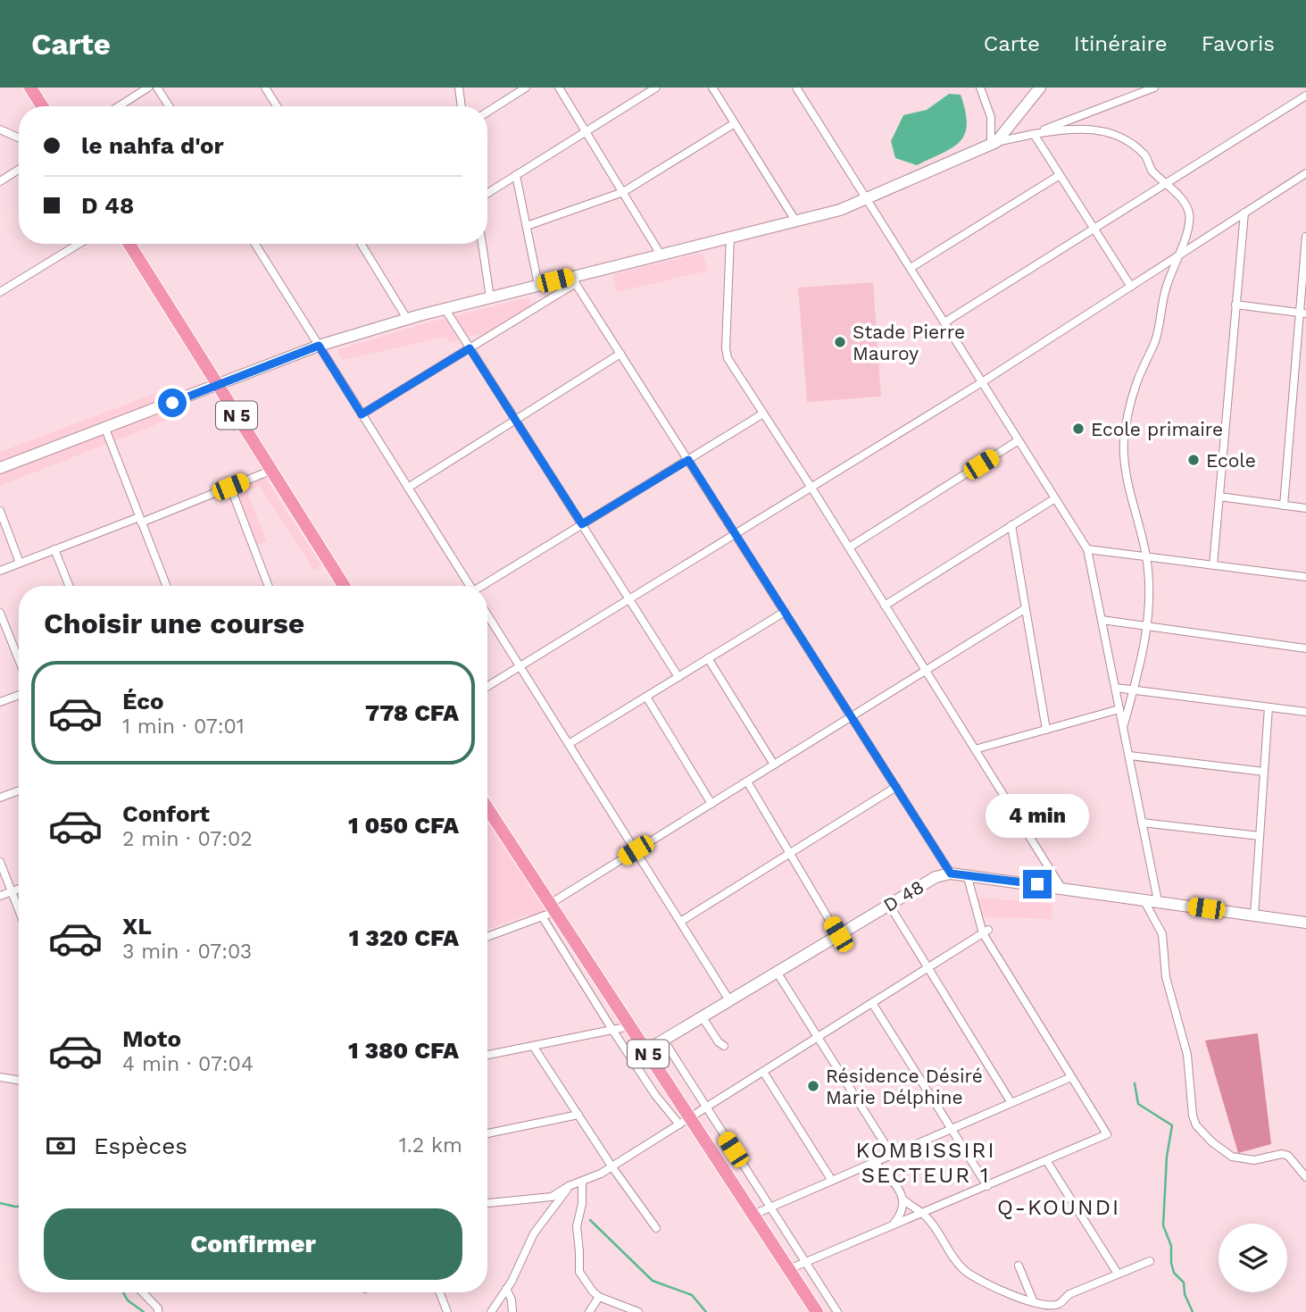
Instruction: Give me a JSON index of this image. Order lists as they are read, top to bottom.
{
  "streets": {
    "highway": ["N 5"],
    "street": ["D 48"]
  },
  "crossings": [
    ["N 5", "D 48"]
  ],
  "districts": ["KOMBISSIRI SECTEUR 1", "Q-KOUNDI"],
  "places": [
    "Stade Pierre Mauroy",
    "Ecole primaire",
    "Ecole",
    "Résidence Désiré Marie Délphine"
  ],
  "page": {
    "header": "Carte",
    "nav": ["Carte", "Itinéraire", "Favoris"],
    "banner": ["le nahfa d'or", "D 48"],
    "heading": "Choisir une course",
    "list": [
      {
        "name": "Éco",
        "note": "1 min · 07:01",
        "value": "778 CFA"
      },
      {
        "name": "Confort",
        "note": "2 min · 07:02",
        "value": "1 050 CFA"
      },
      {
        "name": "XL",
        "note": "3 min · 07:03",
        "value": "1 320 CFA"
      },
      {
        "name": "Moto",
        "note": "4 min · 07:04",
        "value": "1 380 CFA"
      }
    ],
    "bubble": "4 min",
    "pay": ["Espèces", "1.2 km"],
    "buttons": "Confirmer"
  }
}
